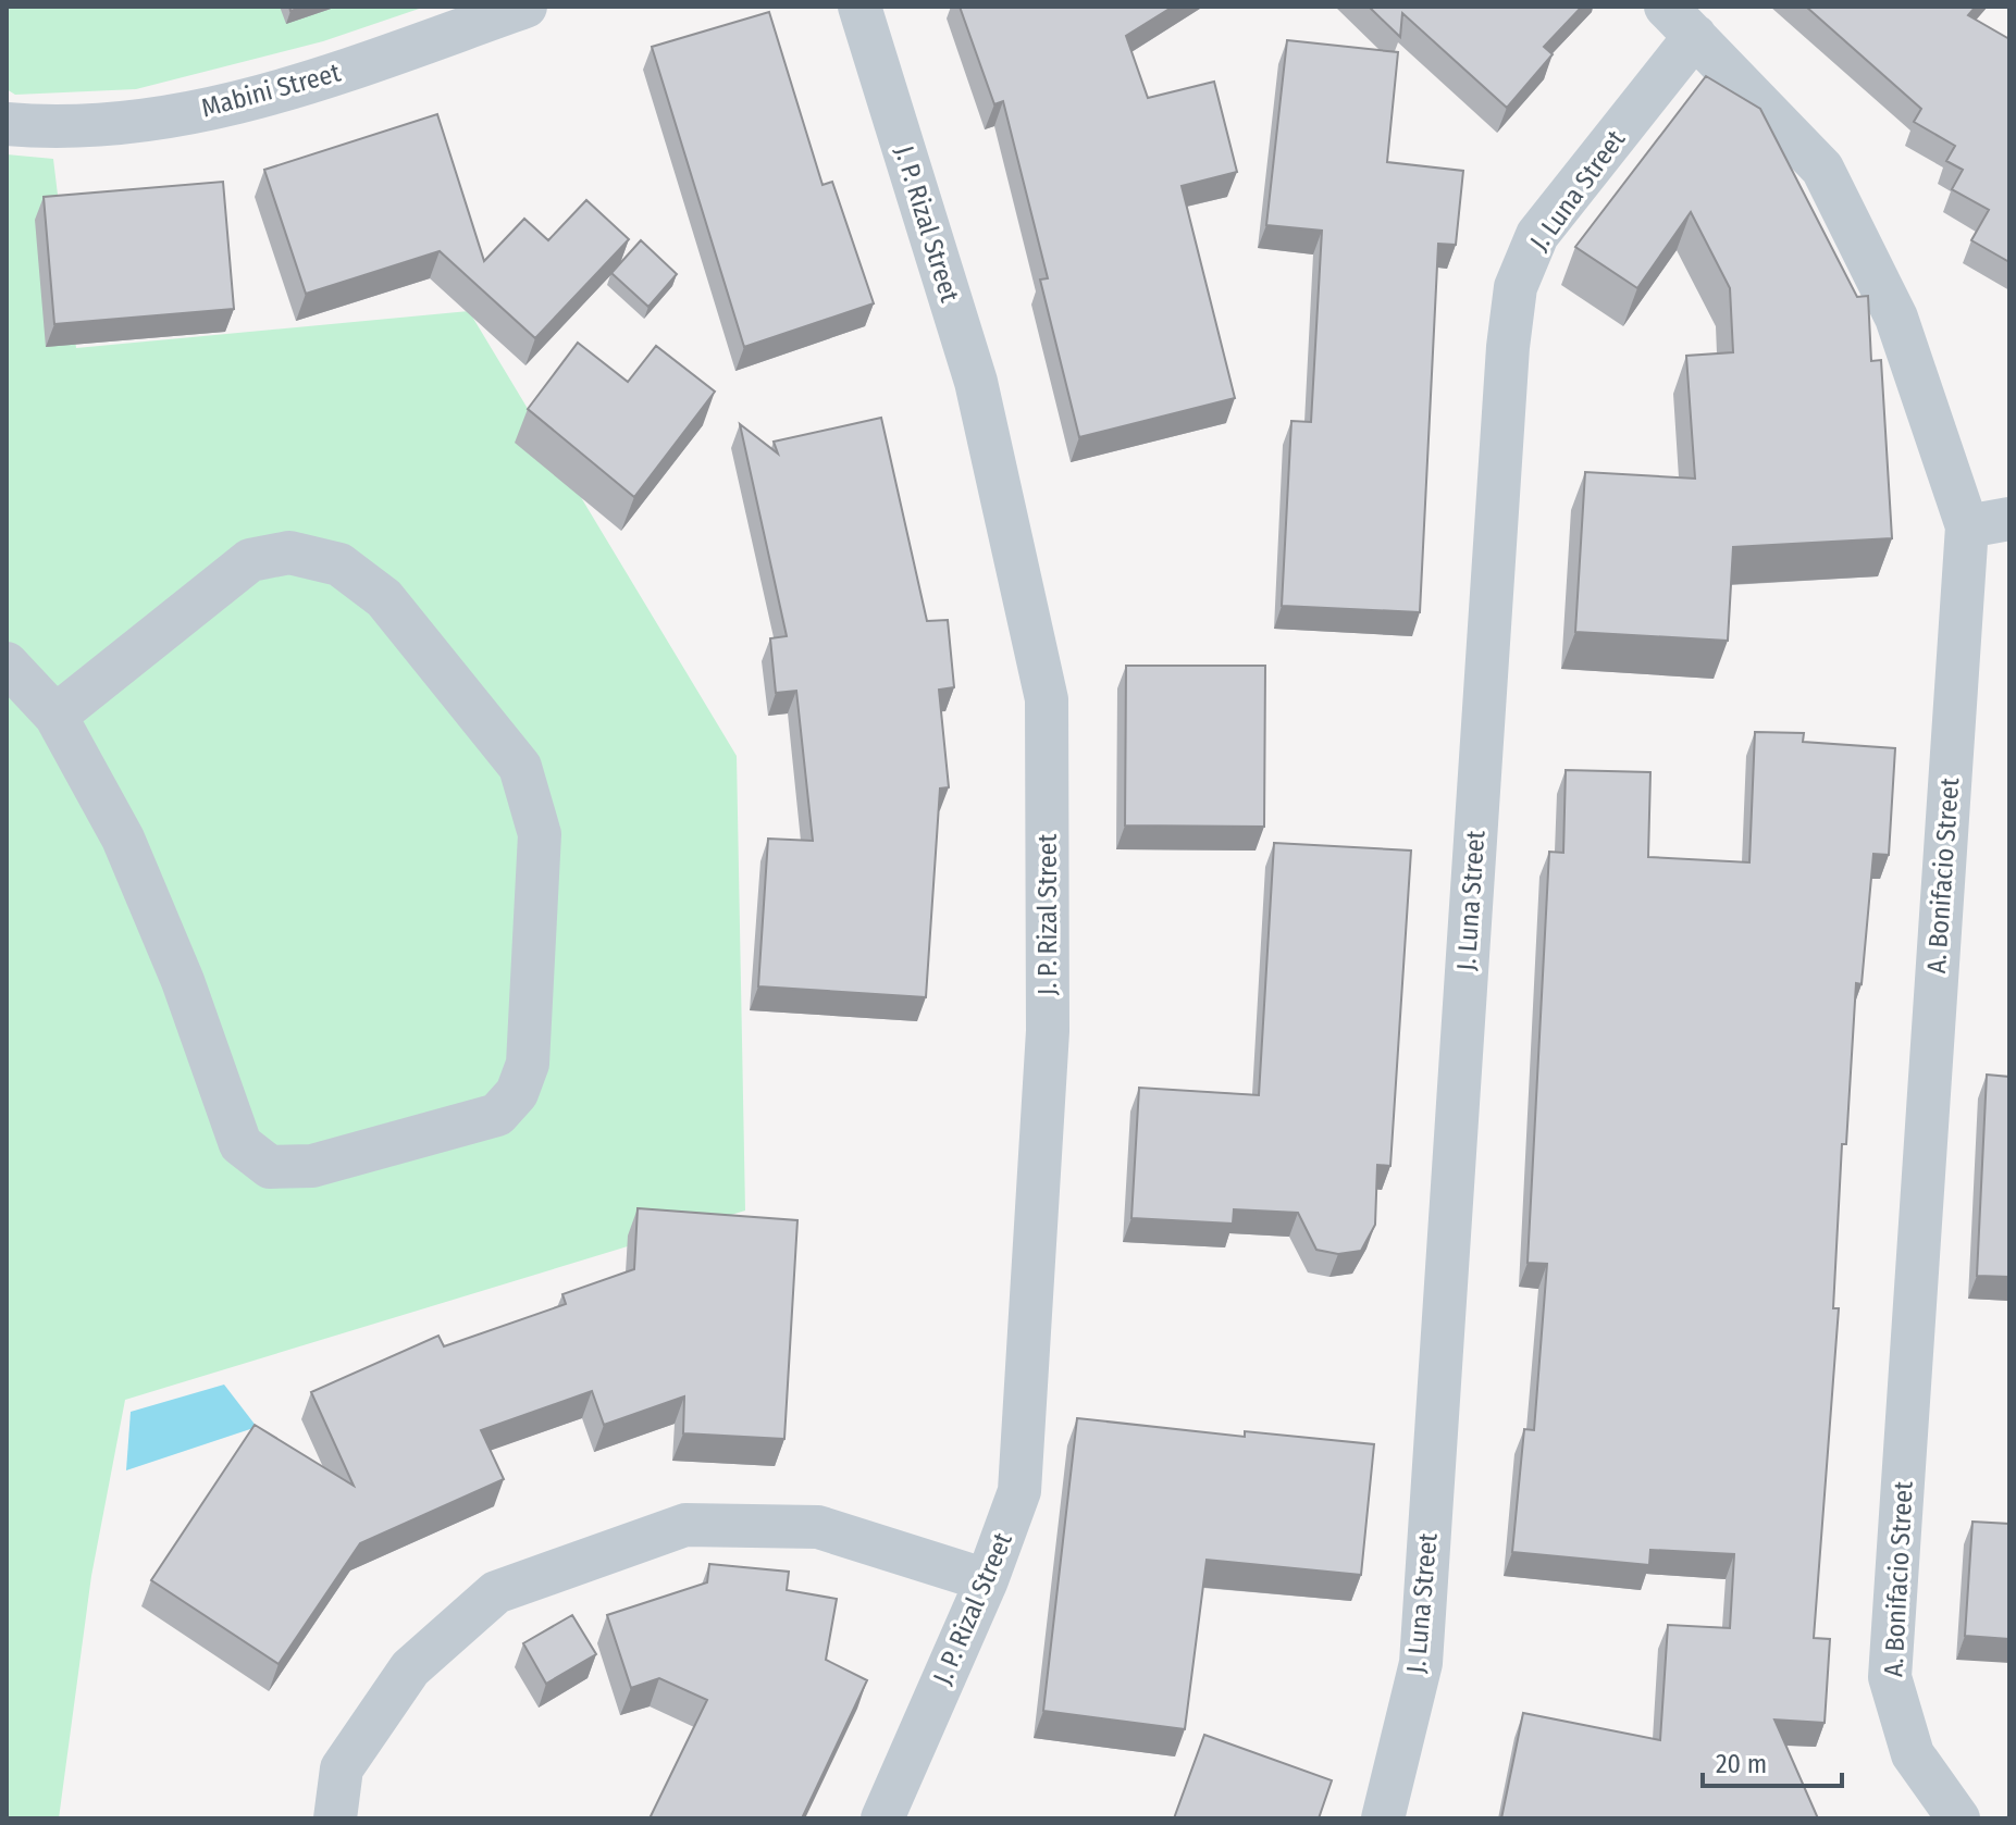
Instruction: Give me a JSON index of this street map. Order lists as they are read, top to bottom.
{
  "streets": {
    "street": [
      "Mabini Street",
      "J. Luna Street",
      "J. P. Rizal Street",
      "A. Bonifacio Street"
    ]
  },
  "crossings": [
    ["J. Luna Street", "A. Bonifacio Street"]
  ],
  "scale_bar": "20 m"
}
